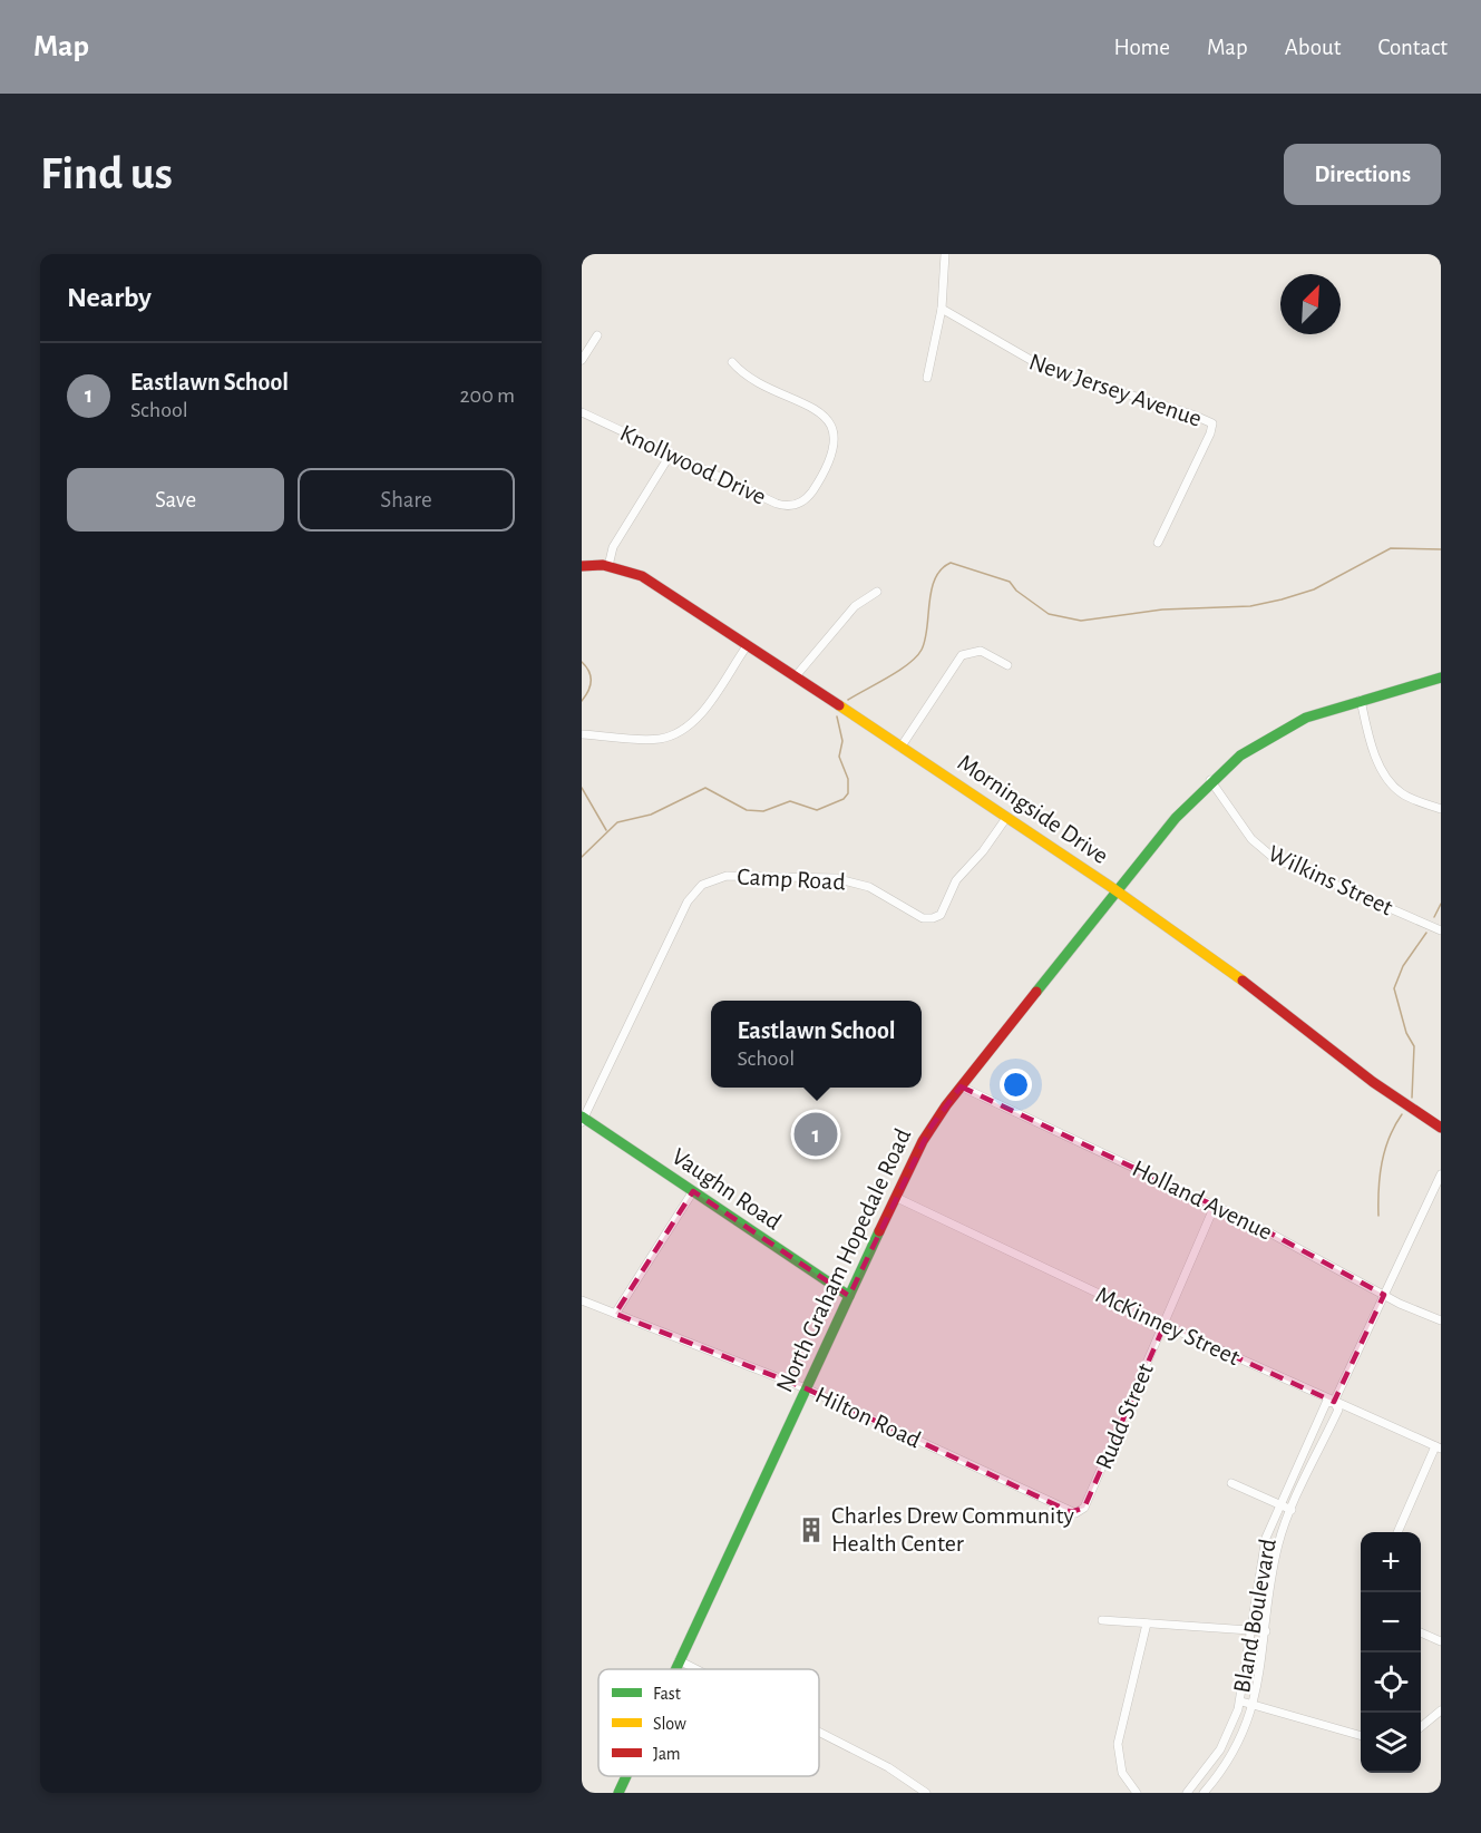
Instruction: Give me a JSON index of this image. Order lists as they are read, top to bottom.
{
  "streets": {
    "street": [
      "New Jersey Avenue",
      "Knollwood Drive",
      "Morningside Drive",
      "Camp Road",
      "Wilkins Street",
      "Vaughn Road",
      "Holland Avenue",
      "North Graham Hopedale Road",
      "McKinney Street",
      "Rudd Street",
      "Hilton Road",
      "Bland Boulevard"
    ]
  },
  "crossings": [
    ["Morningside Drive", "Camp Road"],
    ["Morningside Drive", "North Graham Hopedale Road"],
    ["Camp Road", "Vaughn Road"],
    ["Wilkins Street", "North Graham Hopedale Road"],
    ["Vaughn Road", "North Graham Hopedale Road"],
    ["Holland Avenue", "North Graham Hopedale Road"],
    ["Holland Avenue", "Rudd Street"],
    ["Holland Avenue", "Bland Boulevard"],
    ["North Graham Hopedale Road", "McKinney Street"],
    ["North Graham Hopedale Road", "Hilton Road"],
    ["McKinney Street", "Rudd Street"],
    ["McKinney Street", "Bland Boulevard"],
    ["Rudd Street", "Hilton Road"]
  ],
  "places": {
    "building": ["Charles Drew Community Health Center"]
  },
  "legend": ["Fast", "Slow", "Jam"],
  "north": "top right",
  "page": {
    "header": "Map",
    "nav": [
      "Home",
      "Map",
      "About",
      "Contact"
    ],
    "buttons": [
      "Directions",
      ["Save", "Share"]
    ],
    "title": "Find us",
    "heading": "Nearby",
    "list": [
      {
        "mark": "1",
        "name": "Eastlawn School",
        "note": "School",
        "value": "200 m"
      }
    ],
    "popup": ["Eastlawn School", "School"],
    "pins": "1",
    "map_buttons": ["+", "−"]
  }
}
